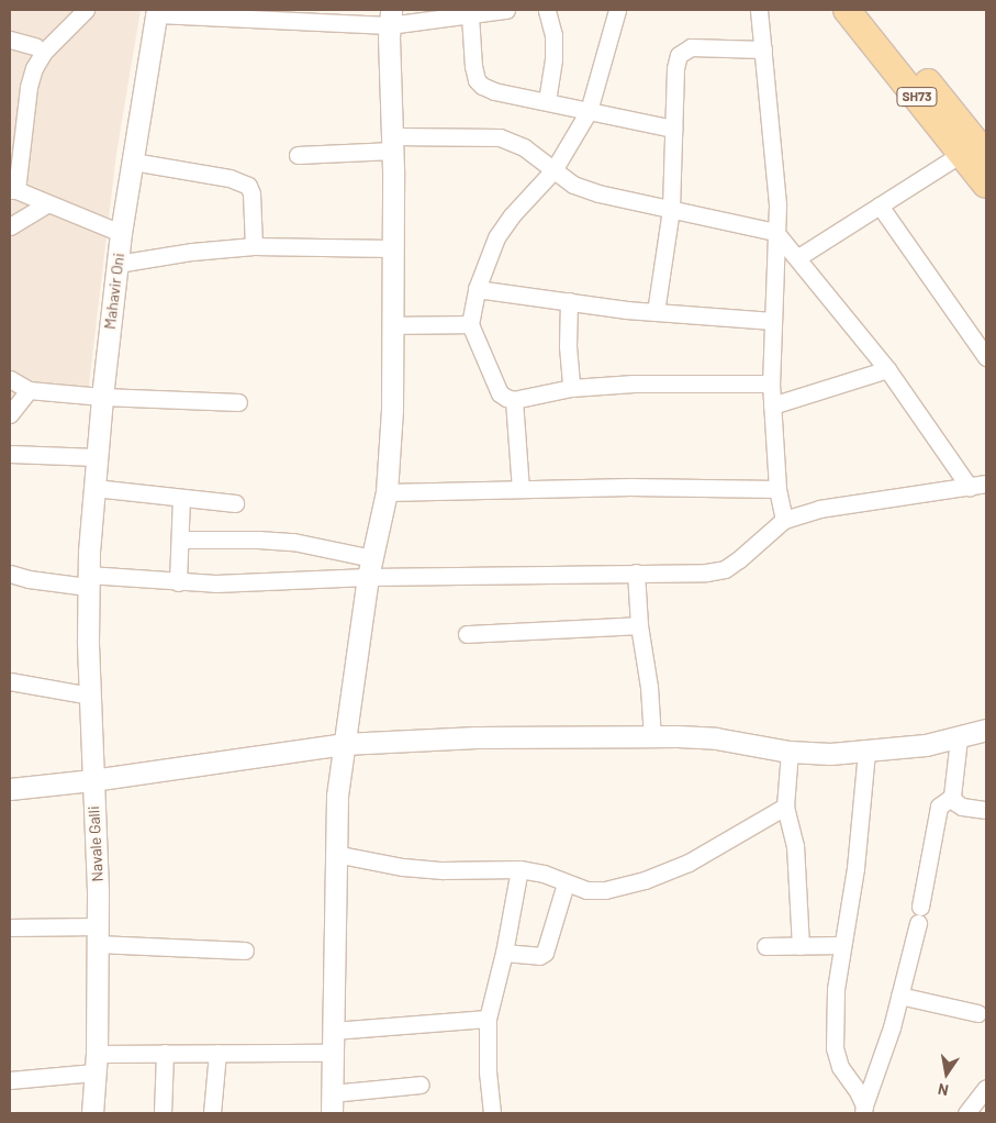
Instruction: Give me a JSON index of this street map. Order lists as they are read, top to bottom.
{
  "streets": {
    "main road": ["SH73"],
    "street": ["Mahavir Oni", "Navale Galli"]
  },
  "crossings": [
    ["Mahavir Oni", "Navale Galli"]
  ],
  "north": "bottom"
}
